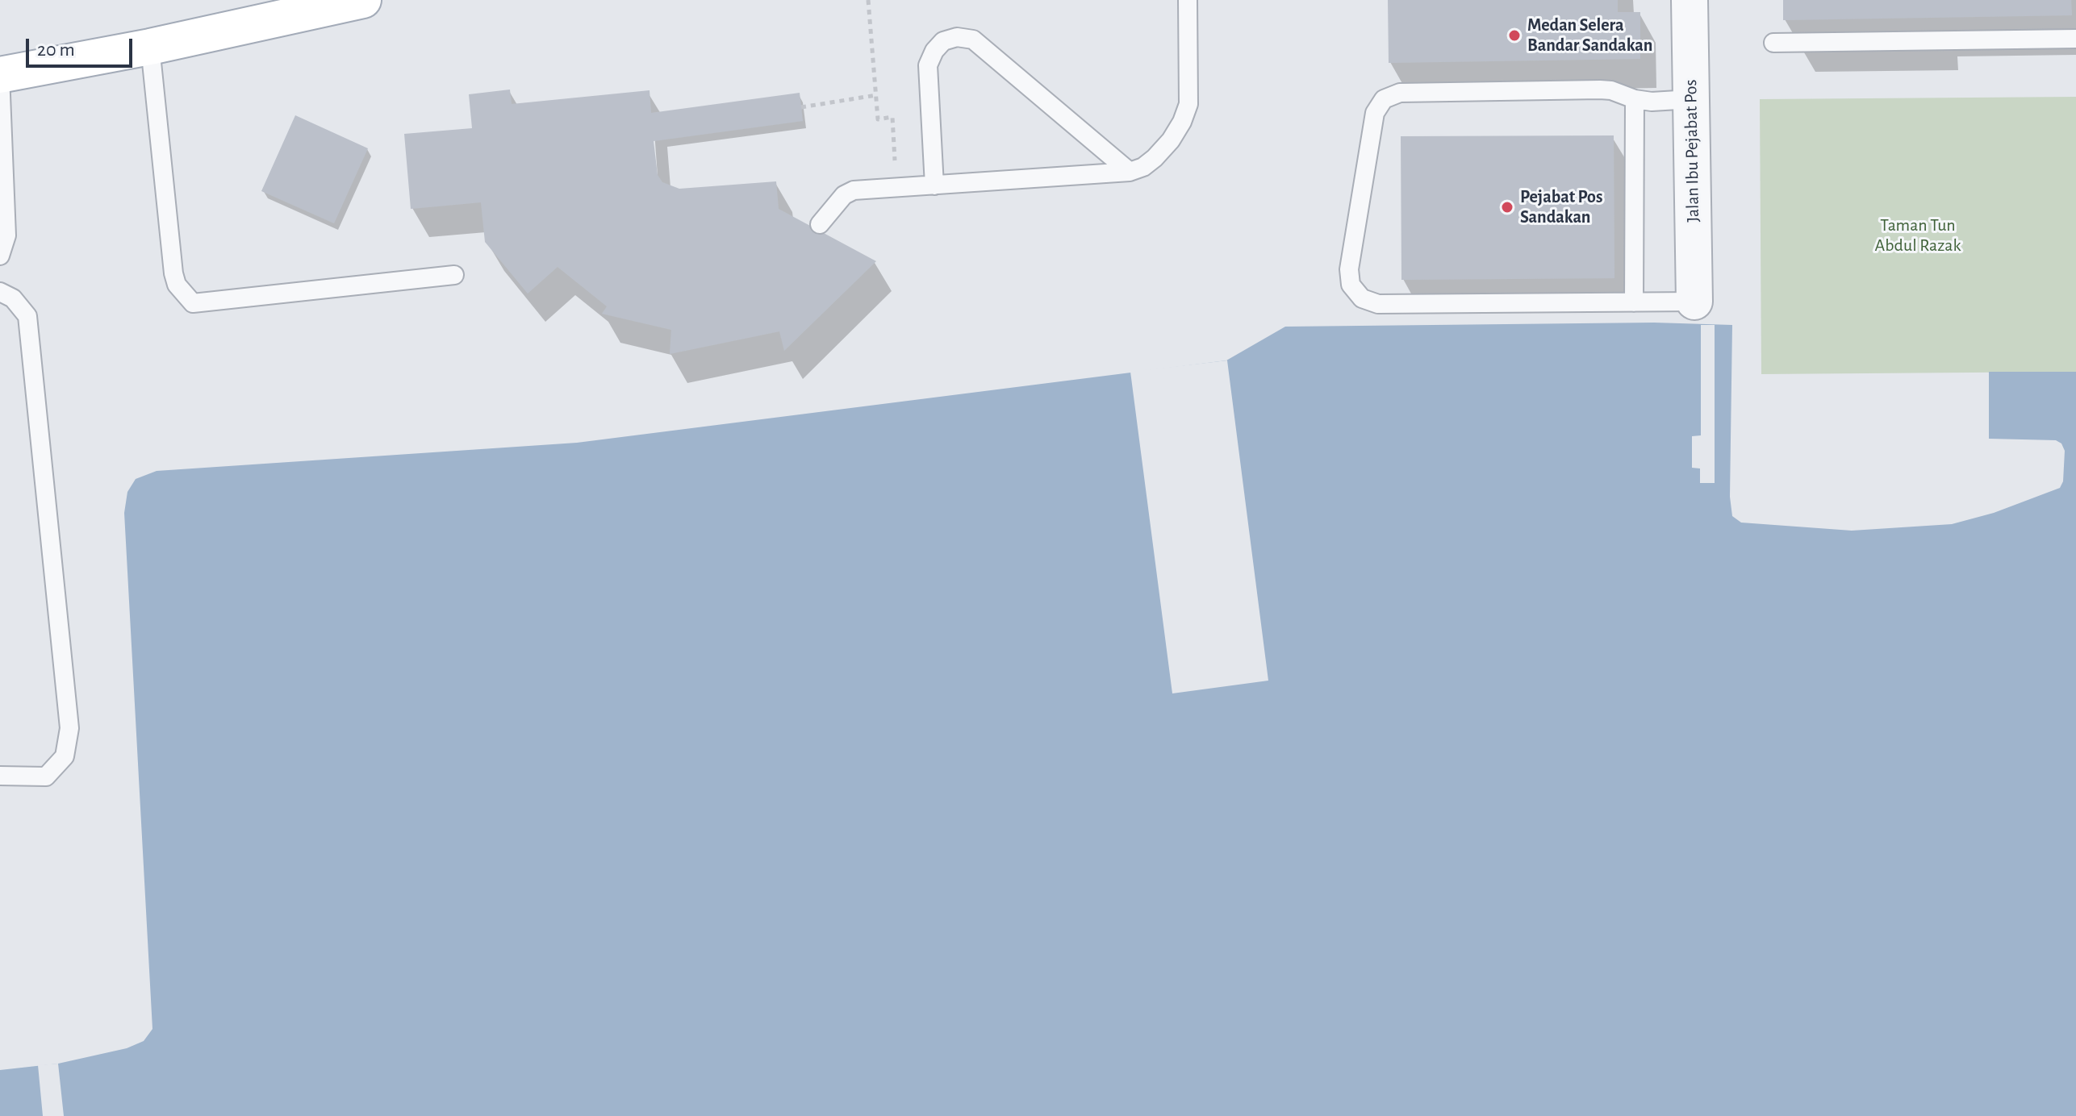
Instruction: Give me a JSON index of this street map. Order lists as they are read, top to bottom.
{
  "streets": {
    "street": ["Jalan Ibu Pejabat Pos"]
  },
  "parks": ["Taman Tun Abdul Razak"],
  "places": ["Medan Selera Bandar Sandakan", "Pejabat Pos Sandakan"],
  "scale_bar": "20 m"
}
